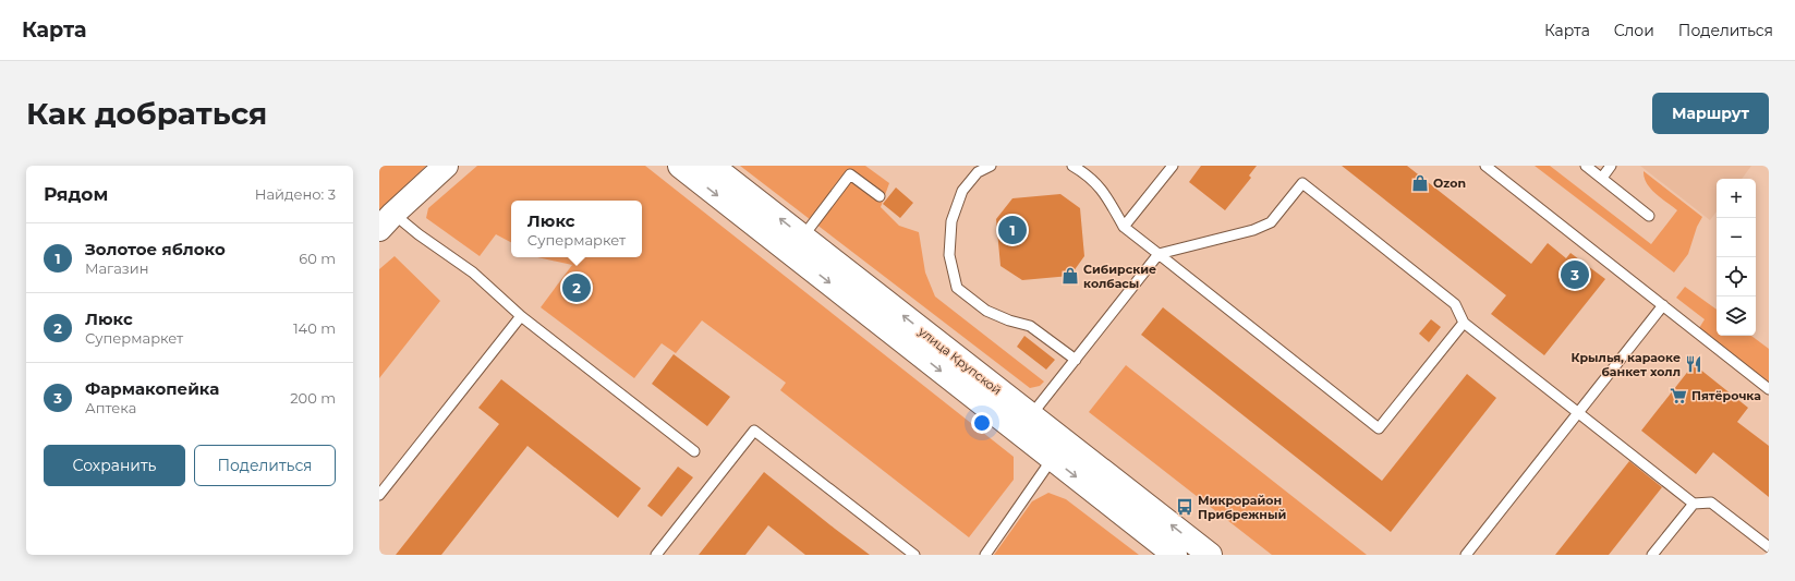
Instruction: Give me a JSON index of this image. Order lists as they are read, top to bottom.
{
  "streets": {
    "main road": ["улица Крупской"]
  },
  "places": {
    "shop": ["Ozon", "Сибирские колбасы"],
    "restaurant": ["Крылья, караоке банкет холл"],
    "supermarket": ["Пятёрочка"],
    "bus stop": ["Микрорайон Прибрежный"]
  },
  "page": {
    "header": "Карта",
    "nav": ["Карта", "Слои", "Поделиться"],
    "buttons": [
      "Маршрут",
      ["Сохранить", "Поделиться"]
    ],
    "title": "Как добраться",
    "heading": ["Рядом", "Найдено: 3"],
    "map_buttons": ["+", "−"],
    "popup": ["Люкс", "Супермаркет"],
    "pins": ["1", "3", "2"],
    "list": [
      {
        "mark": "1",
        "name": "Золотое яблоко",
        "note": "Магазин",
        "value": "60 m"
      },
      {
        "mark": "2",
        "name": "Люкс",
        "note": "Супермаркет",
        "value": "140 m"
      },
      {
        "mark": "3",
        "name": "Фармакопейка",
        "note": "Аптека",
        "value": "200 m"
      }
    ]
  }
}
